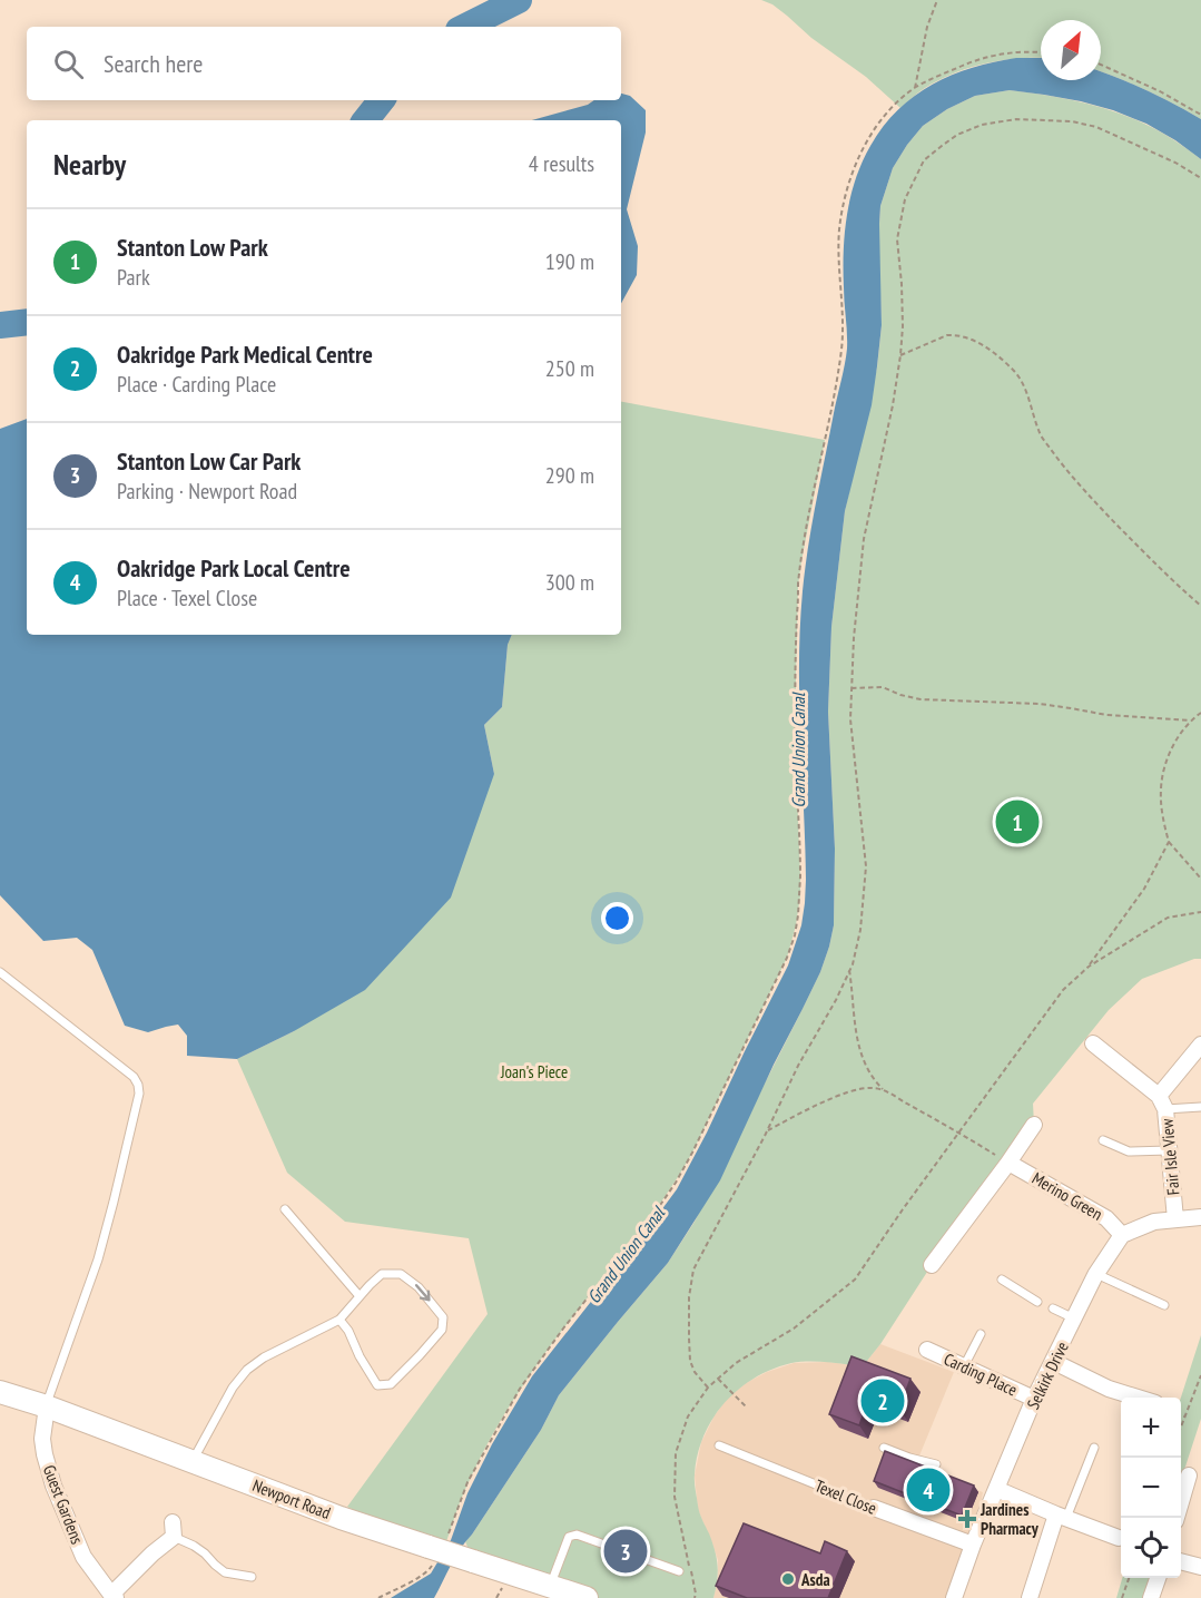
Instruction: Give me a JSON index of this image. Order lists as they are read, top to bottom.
{
  "streets": {
    "street": [
      "Fair Isle View",
      "Merino Green",
      "Carding Place",
      "Selkirk Drive",
      "Texel Close",
      "Newport Road",
      "Guest Gardens"
    ]
  },
  "crossings": [
    ["Merino Green", "Selkirk Drive"],
    ["Carding Place", "Selkirk Drive"],
    ["Selkirk Drive", "Texel Close"],
    ["Newport Road", "Guest Gardens"]
  ],
  "water": ["Grand Union Canal"],
  "parks": ["Joan's Piece"],
  "places": {
    "health": ["Jardines Pharmacy"],
    "other": ["Asda"]
  },
  "north": "top right",
  "page": {
    "search": "Search here",
    "heading": ["Nearby", "4 results"],
    "list": [
      {
        "mark": "1",
        "name": "Stanton Low Park",
        "note": "Park",
        "value": "190 m"
      },
      {
        "mark": "2",
        "name": "Oakridge Park Medical Centre",
        "note": "Place · Carding Place",
        "value": "250 m"
      },
      {
        "mark": "3",
        "name": "Stanton Low Car Park",
        "note": "Parking · Newport Road",
        "value": "290 m"
      },
      {
        "mark": "4",
        "name": "Oakridge Park Local Centre",
        "note": "Place · Texel Close",
        "value": "300 m"
      }
    ],
    "pins": [
      "1",
      "2",
      "4",
      "3"
    ],
    "map_buttons": ["+", "−"]
  }
}
